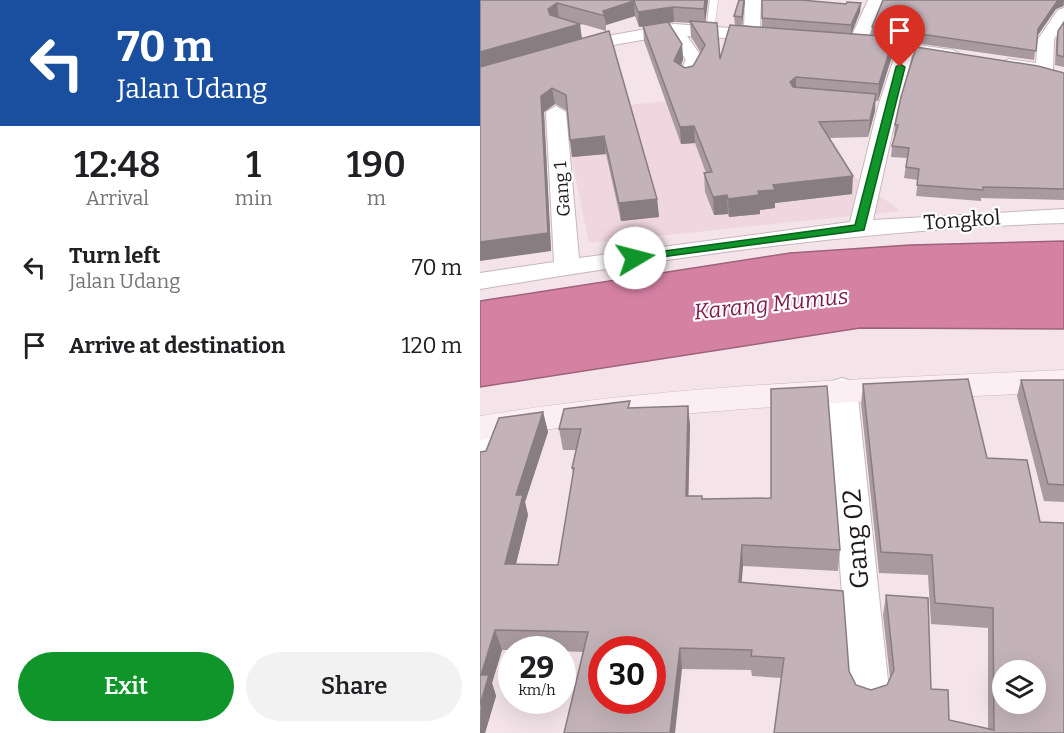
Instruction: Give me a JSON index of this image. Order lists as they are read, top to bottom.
{
  "streets": {
    "street": ["Gang 1", "Tongkol", "Gang 02"]
  },
  "crossings": [
    ["Gang 1", "Tongkol"]
  ],
  "water": ["Karang Mumus"],
  "page": {
    "turn": ["70 m", "Jalan Udang"],
    "eta": [
      "12:48",
      "Arrival",
      "1",
      "min",
      "190",
      "m"
    ],
    "list": [
      {
        "name": "Turn left",
        "note": "Jalan Udang",
        "value": "70 m"
      },
      {
        "name": "Arrive at destination",
        "value": "120 m"
      }
    ],
    "speed": "29 km/h",
    "limit": "30",
    "buttons": ["Exit", "Share"]
  }
}
